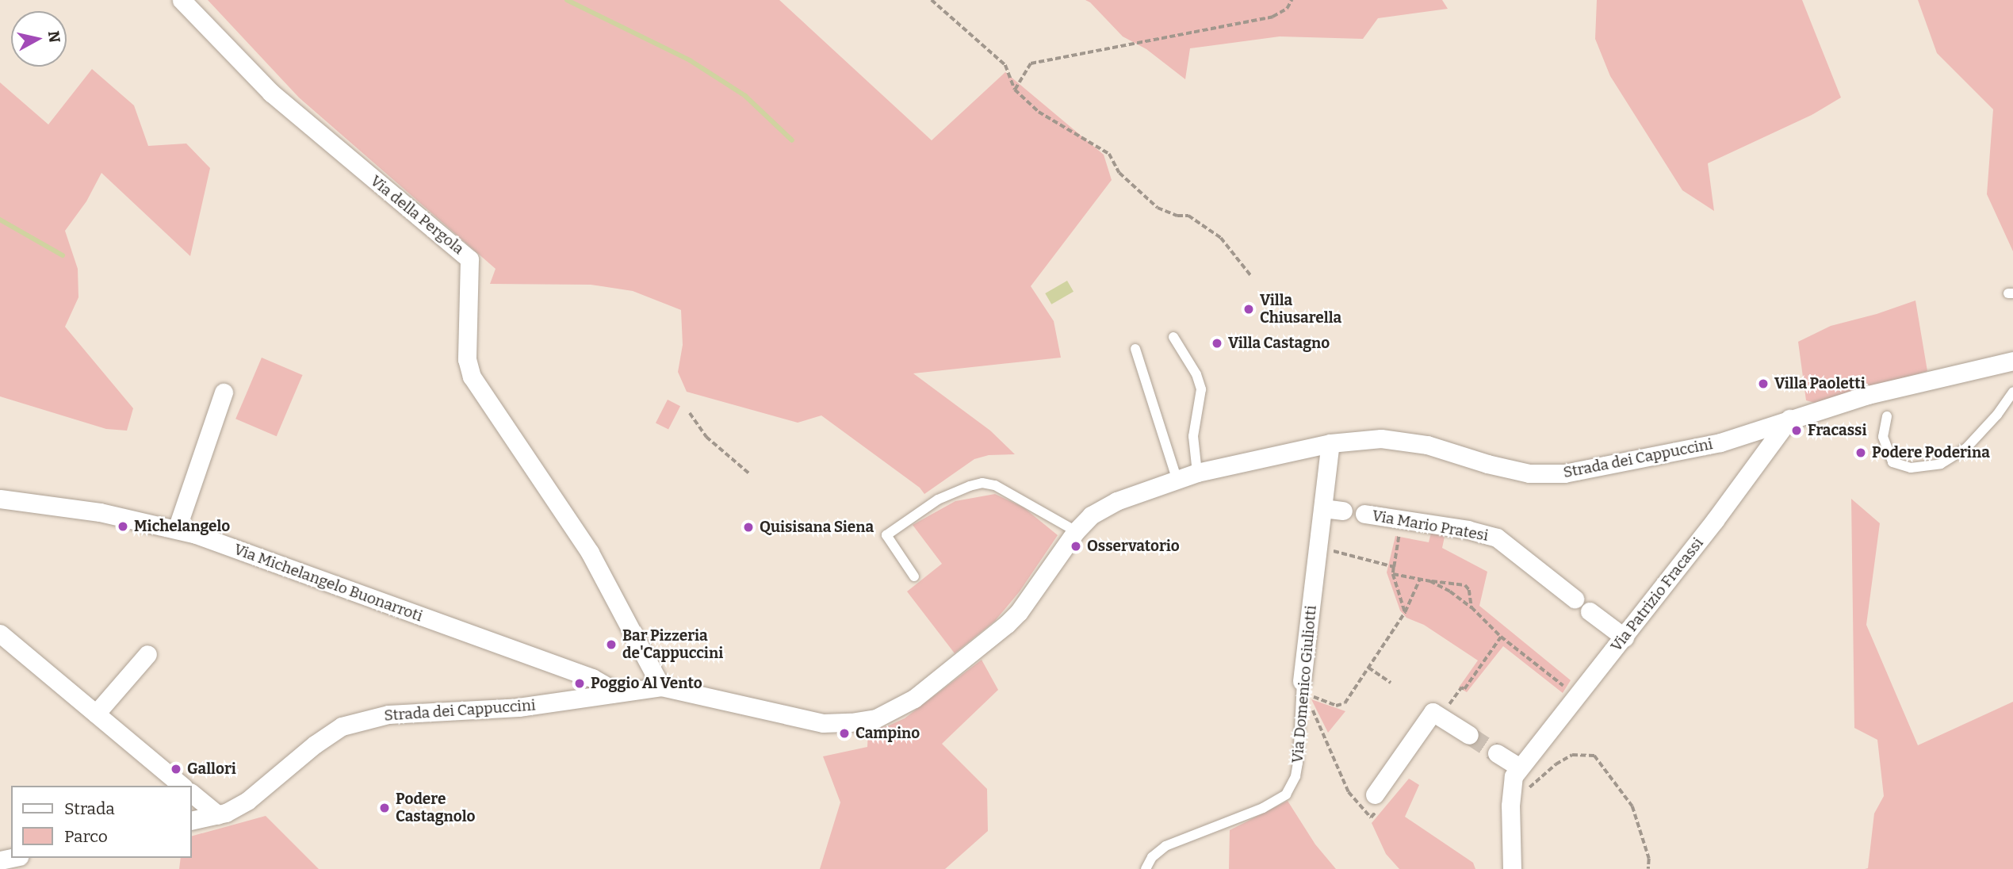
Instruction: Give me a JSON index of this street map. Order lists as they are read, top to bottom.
{
  "streets": {
    "street": [
      "Via della Pergola",
      "Strada dei Cappuccini",
      "Via Mario Pratesi",
      "Via Michelangelo Buonarroti",
      "Via Patrizio Fracassi",
      "Via Domenico Giuliotti"
    ]
  },
  "crossings": [
    ["Via della Pergola", "Strada dei Cappuccini"],
    ["Strada dei Cappuccini", "Via Michelangelo Buonarroti"],
    ["Strada dei Cappuccini", "Via Patrizio Fracassi"],
    ["Strada dei Cappuccini", "Via Domenico Giuliotti"]
  ],
  "places": [
    "Villa Chiusarella",
    "Villa Castagno",
    "Villa Paoletti",
    "Fracassi",
    "Podere Poderina",
    "Michelangelo",
    "Quisisana Siena",
    "Osservatorio",
    "Bar Pizzeria de'Cappuccini",
    "Poggio Al Vento",
    "Campino",
    "Gallori",
    "Podere Castagnolo"
  ],
  "legend": ["Strada", "Parco"],
  "north": "right"
}
